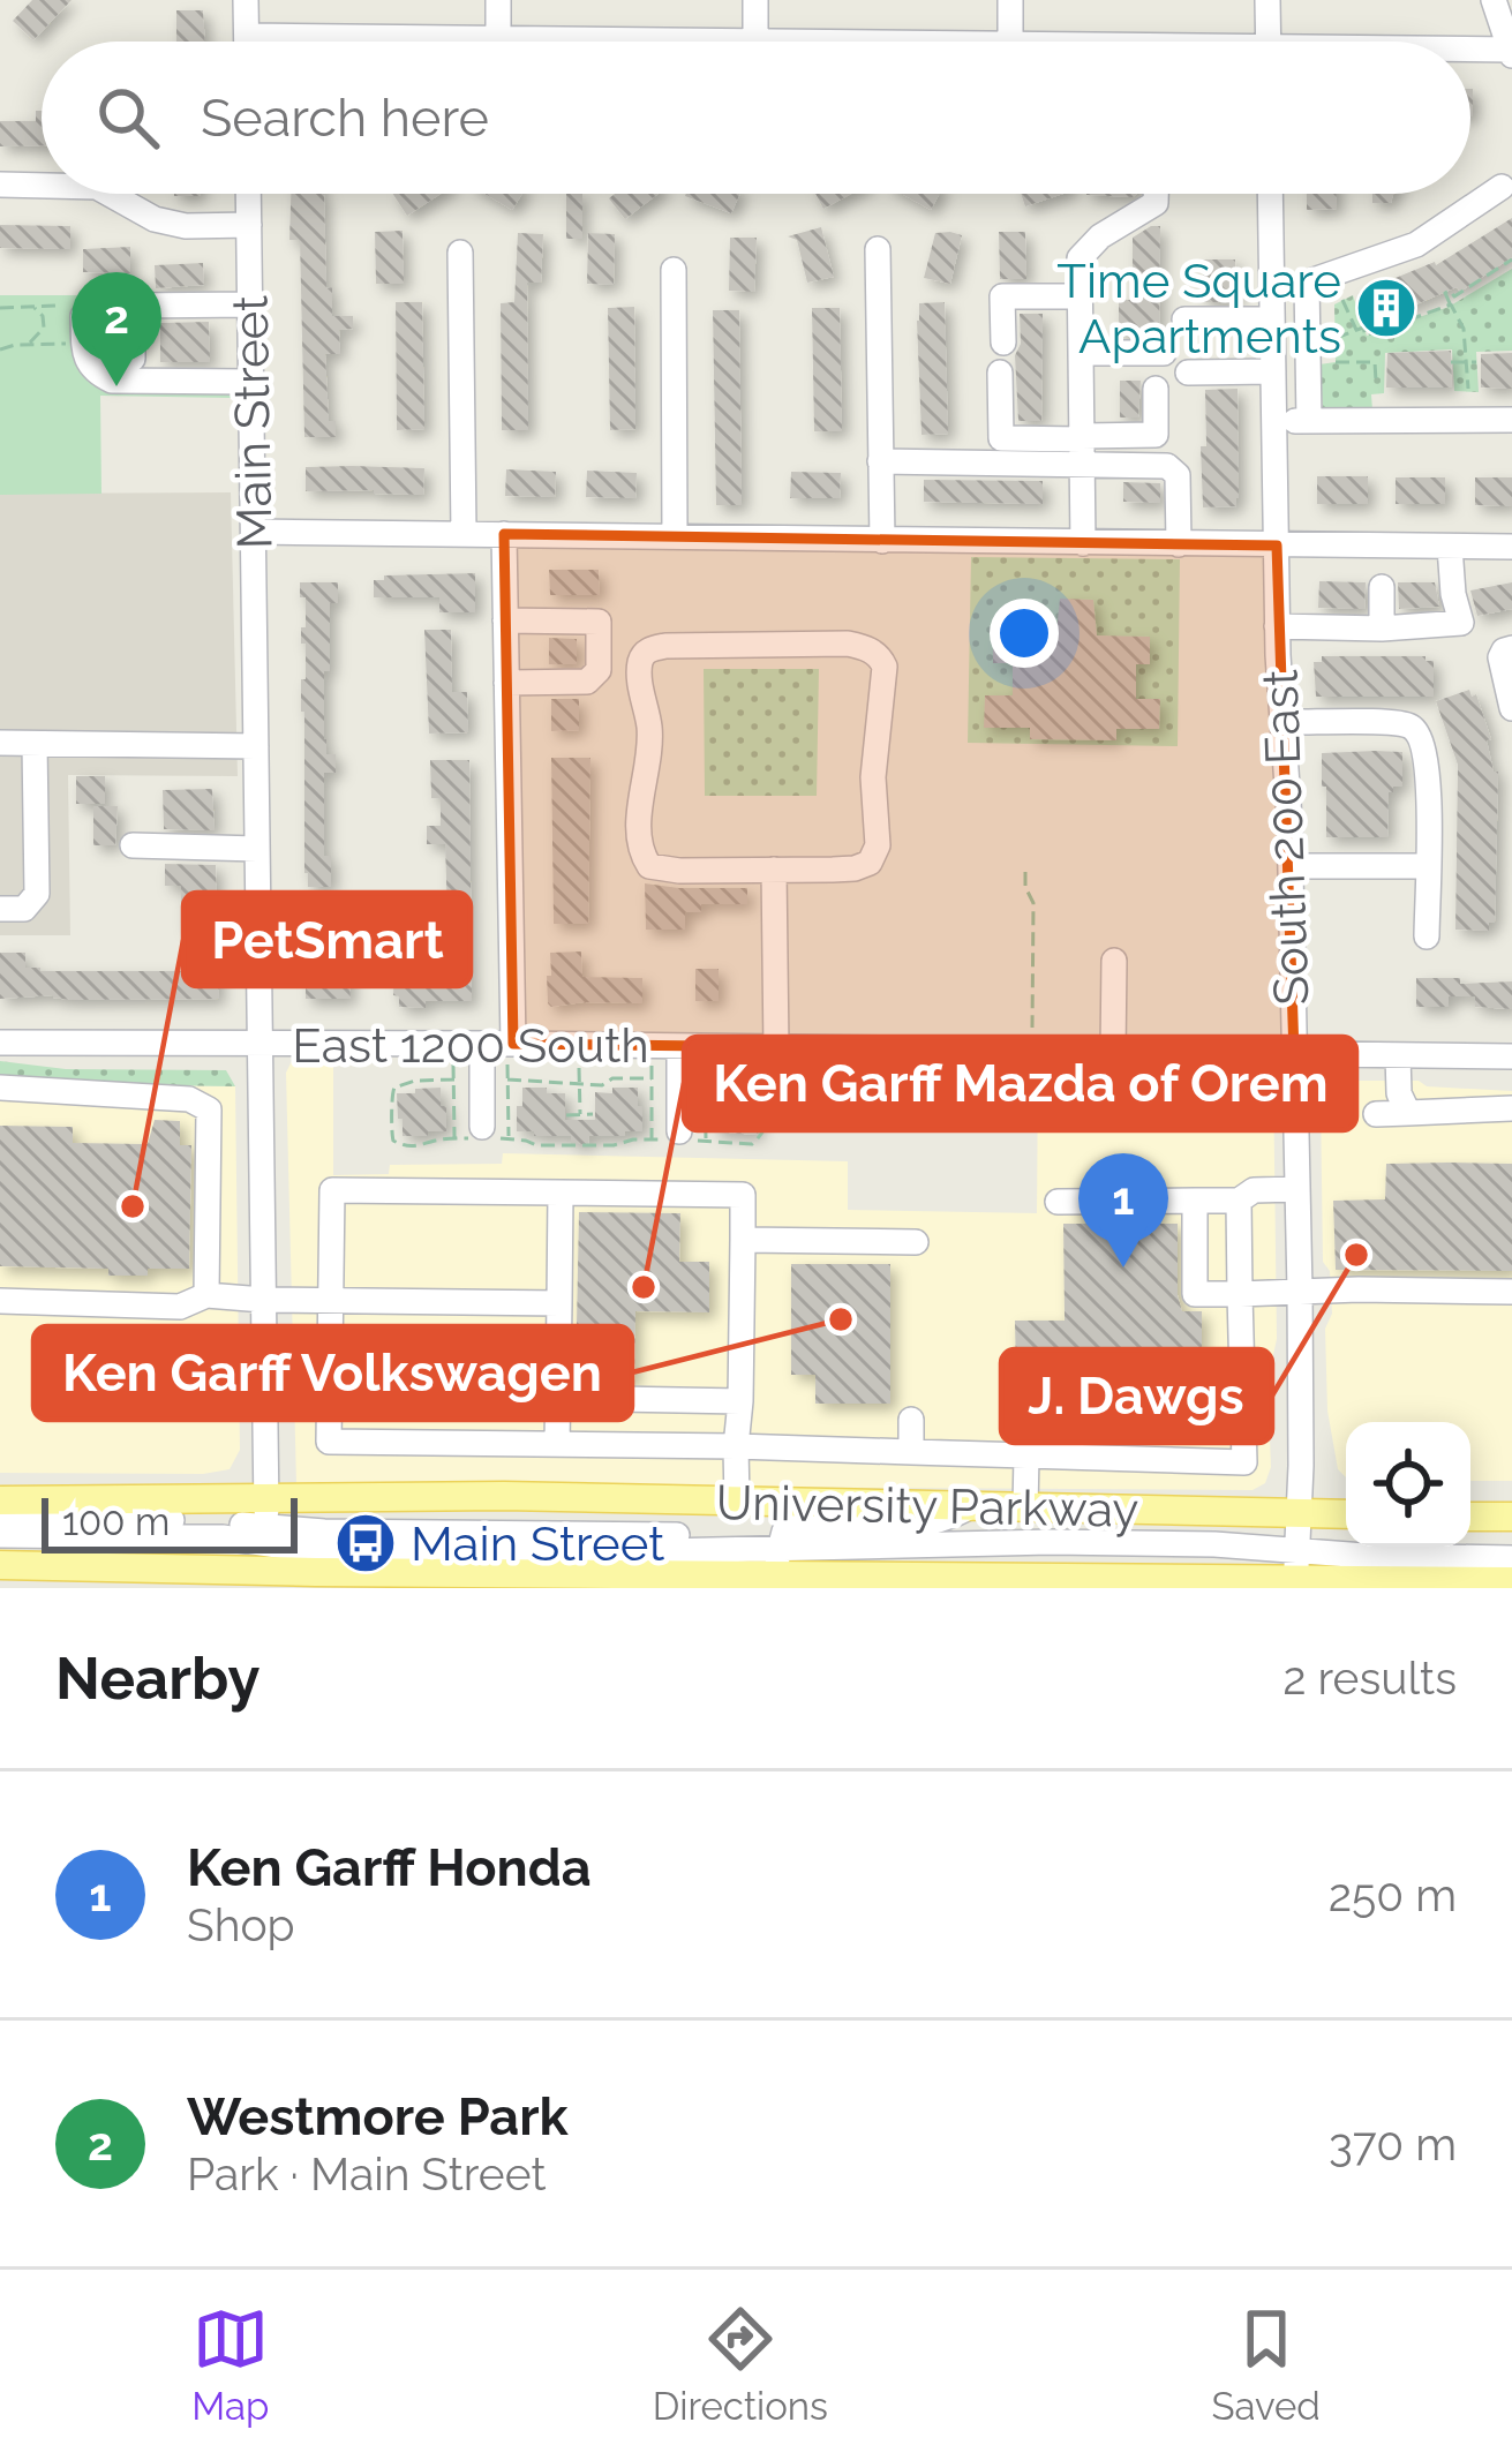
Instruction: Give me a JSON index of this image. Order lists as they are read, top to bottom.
{
  "streets": {
    "main road": ["University Parkway"],
    "street": ["Main Street", "South 200 East", "East 1200 South"]
  },
  "crossings": [
    ["Main Street", "East 1200 South"],
    ["Main Street", "University Parkway"],
    ["South 200 East", "East 1200 South"],
    ["South 200 East", "University Parkway"]
  ],
  "places": {
    "building": ["Time Square Apartments"],
    "other": [
      "PetSmart",
      "J. Dawgs",
      "Ken Garff Mazda of Orem",
      "Ken Garff Volkswagen"
    ],
    "bus stop": ["Main Street"]
  },
  "scale_bar": "100 m",
  "page": {
    "search": "Search here",
    "pins": ["2", "1"],
    "scale": "100 m",
    "heading": ["Nearby", "2 results"],
    "list": [
      {
        "mark": "1",
        "name": "Ken Garff Honda",
        "note": "Shop",
        "value": "250 m"
      },
      {
        "mark": "2",
        "name": "Westmore Park",
        "note": "Park · Main Street",
        "value": "370 m"
      }
    ],
    "nav": ["Map", "Directions", "Saved"]
  }
}
